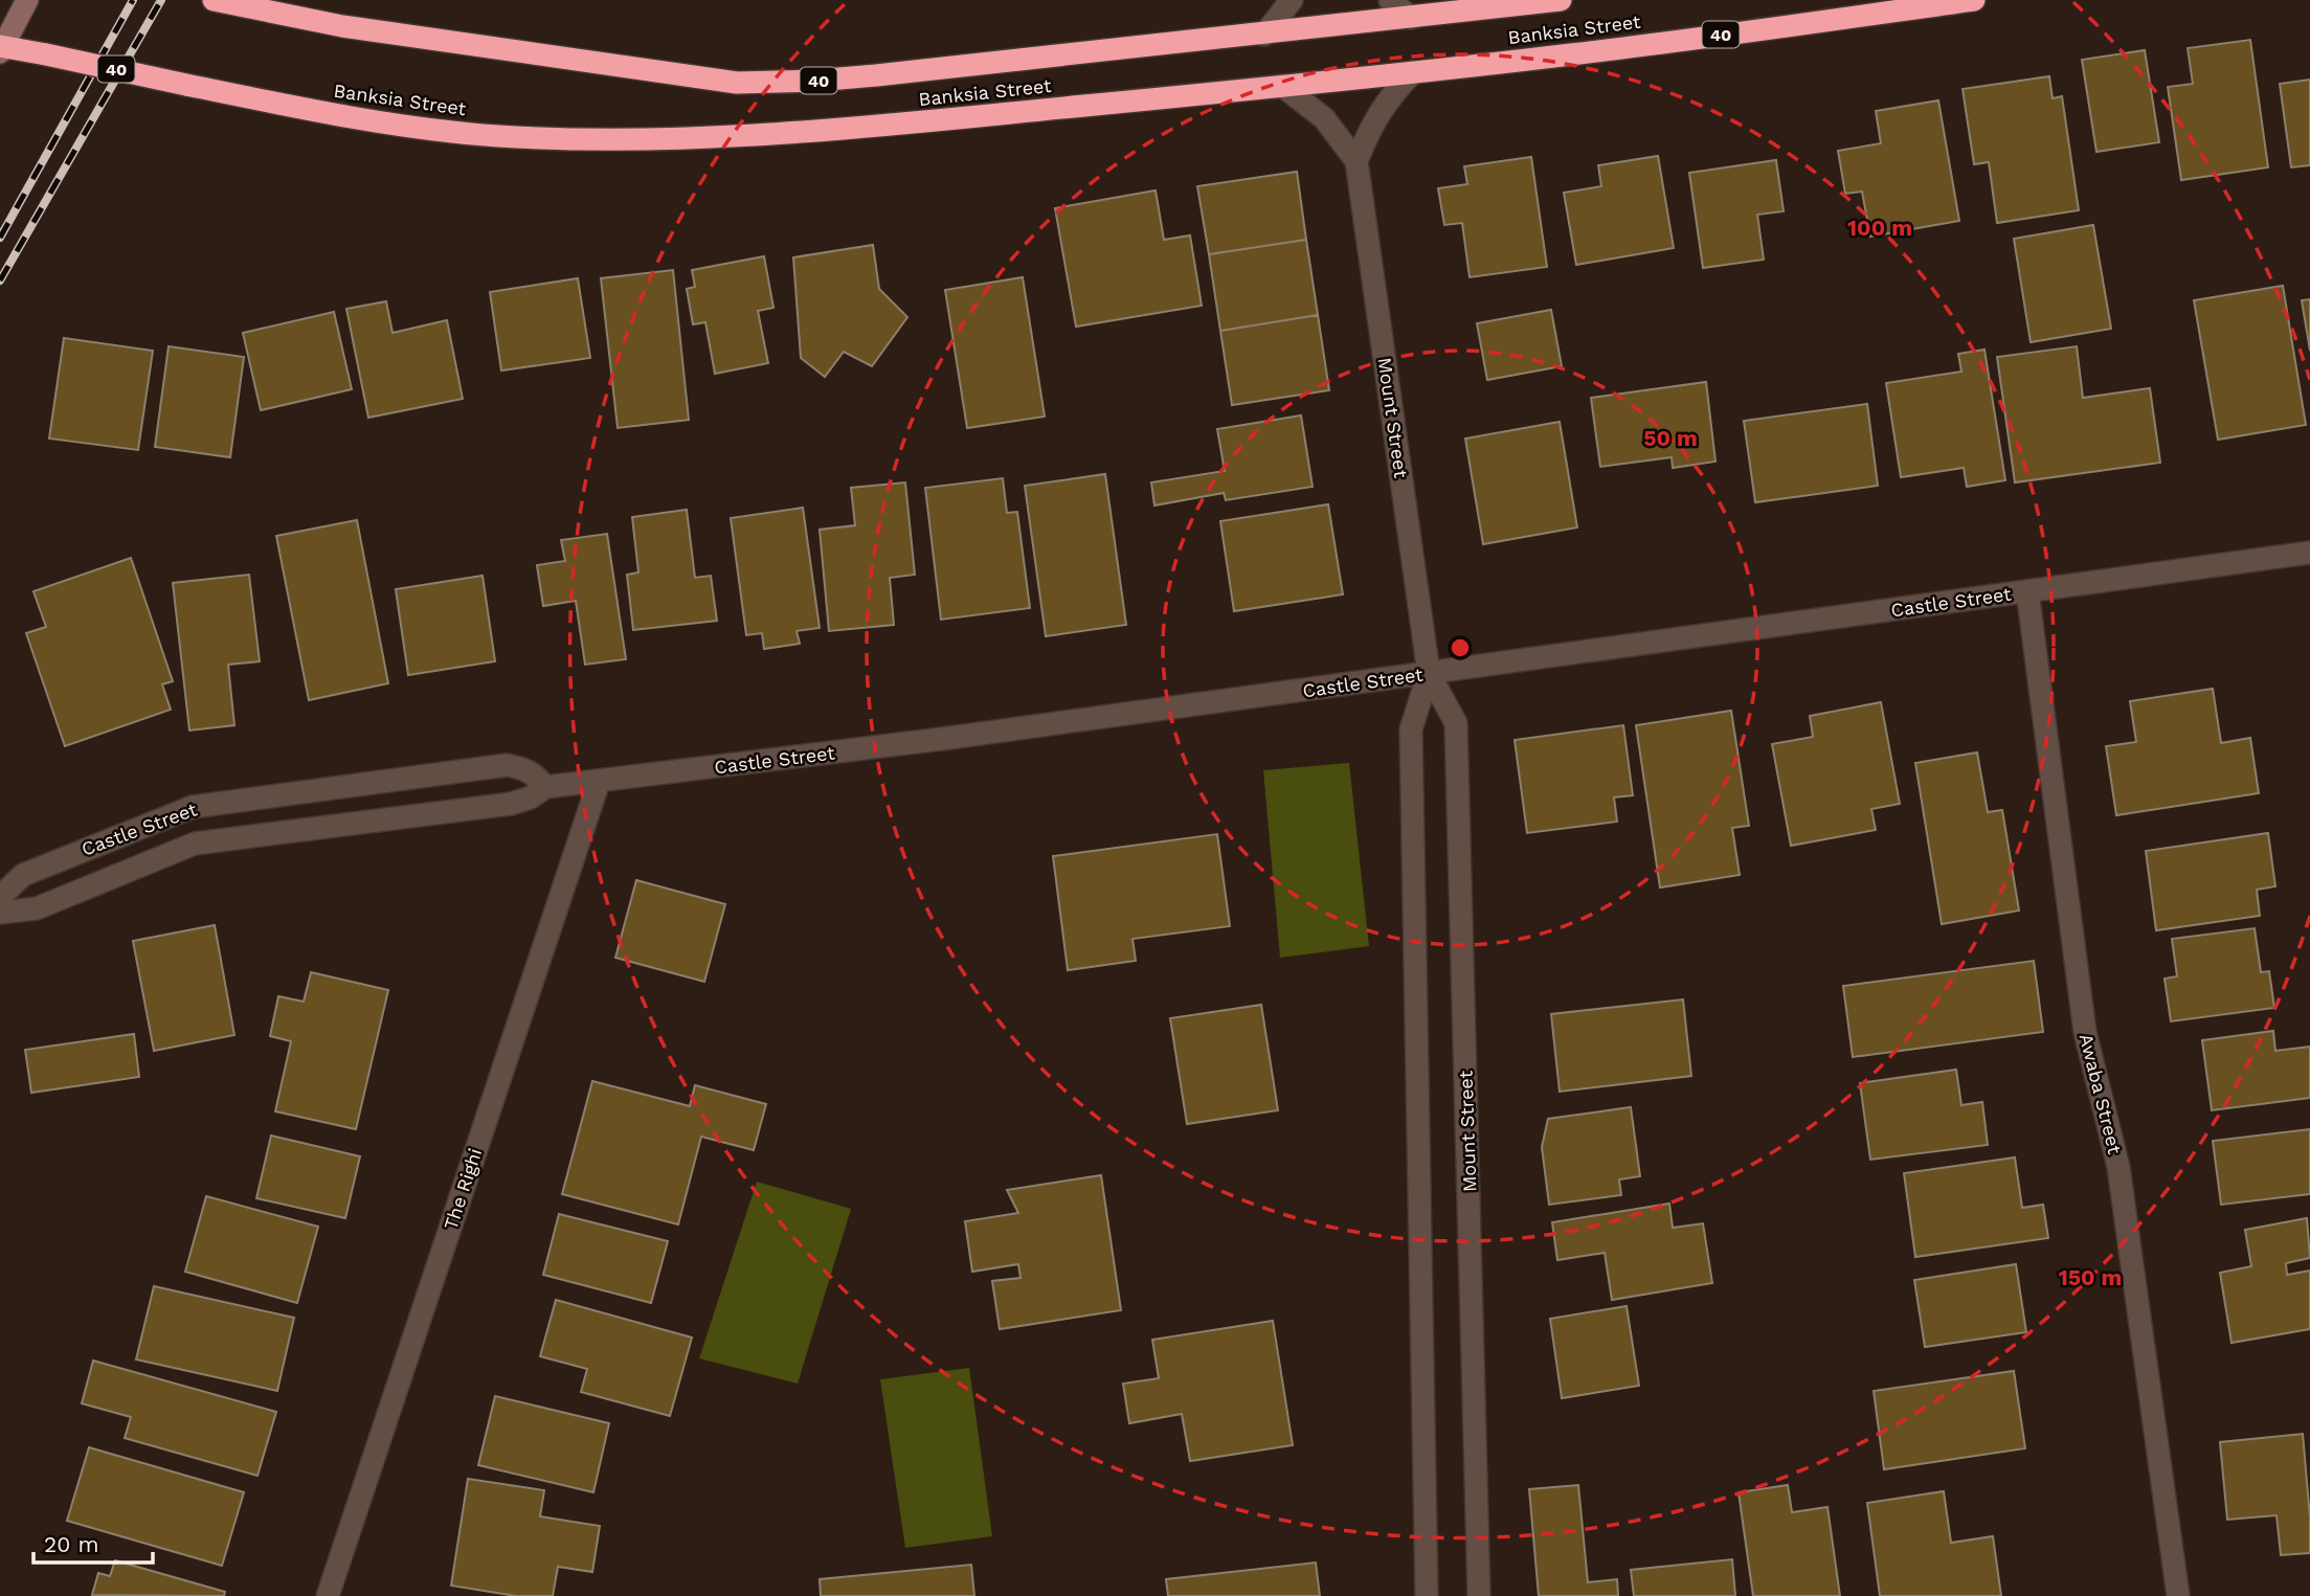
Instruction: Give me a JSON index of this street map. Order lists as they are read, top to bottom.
{
  "streets": {
    "highway": ["Banksia Street", "40"],
    "street": [
      "Mount Street",
      "Castle Street",
      "Awaba Street",
      "The Righi"
    ]
  },
  "crossings": [
    ["Banksia Street", "Mount Street"],
    ["Mount Street", "Castle Street"],
    ["Castle Street", "Awaba Street"],
    ["Castle Street", "The Righi"]
  ],
  "scale_bar": "20 m",
  "rings": ["100 m", "50 m", "150 m"]
}
